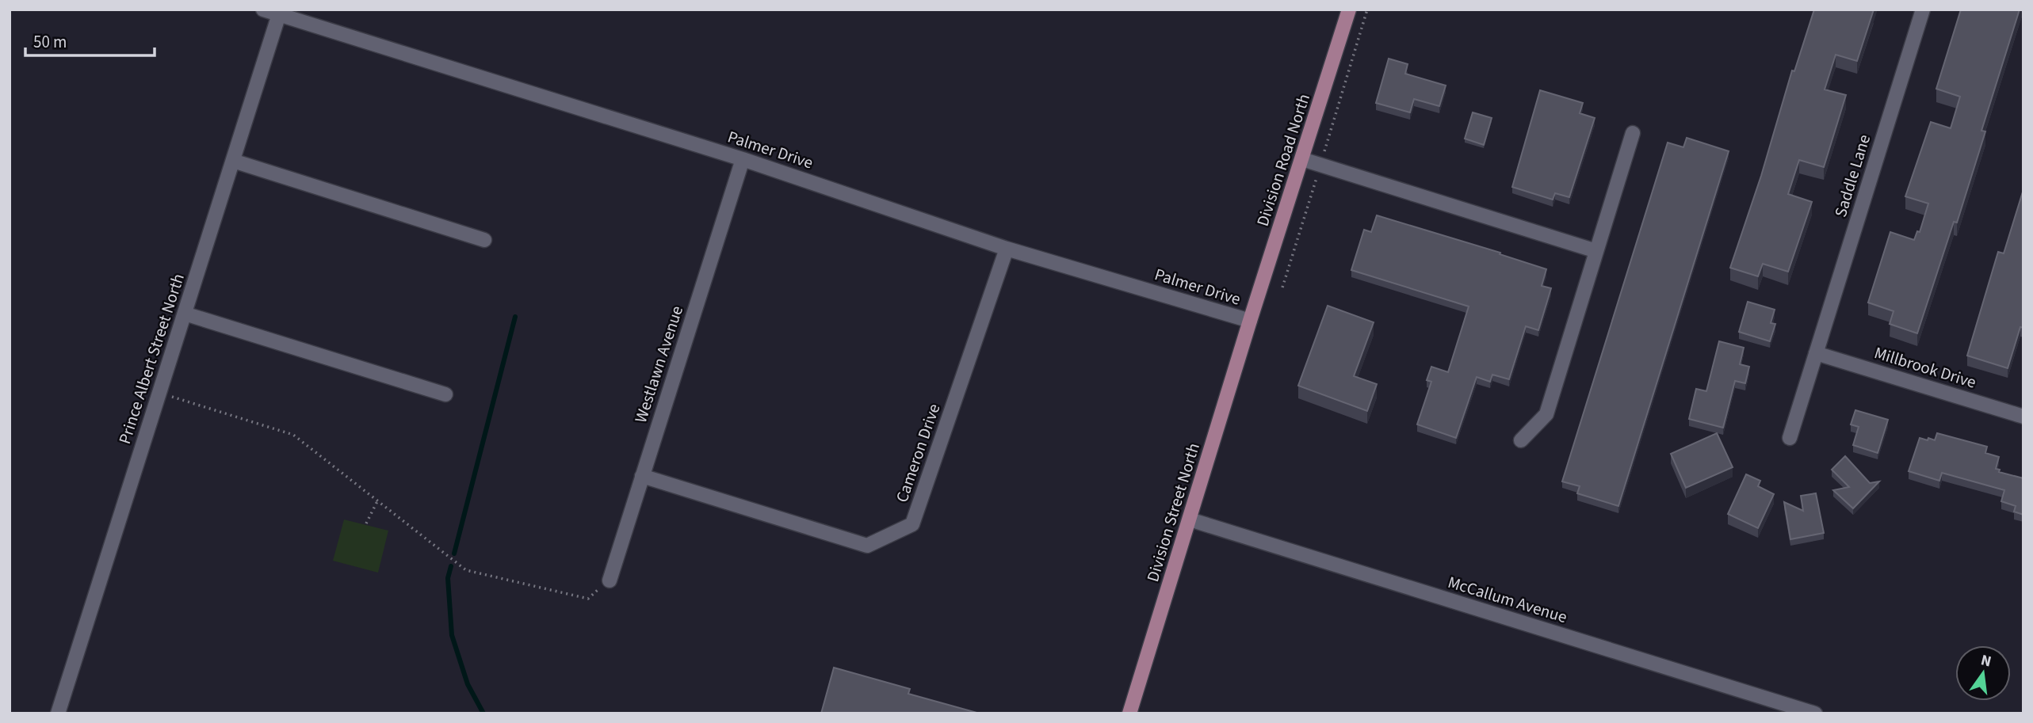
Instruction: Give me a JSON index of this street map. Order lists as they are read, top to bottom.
{
  "streets": {
    "main road": ["Division Road North", "Division Street North"],
    "street": [
      "Palmer Drive",
      "Saddle Lane",
      "Prince Albert Street North",
      "Westlawn Avenue",
      "Millbrook Drive",
      "Cameron Drive",
      "McCallum Avenue"
    ]
  },
  "crossings": [
    ["Palmer Drive", "Division Road North"],
    ["Palmer Drive", "Prince Albert Street North"],
    ["Palmer Drive", "Westlawn Avenue"],
    ["Palmer Drive", "Cameron Drive"],
    ["Palmer Drive", "Division Street North"],
    ["Division Road North", "Division Street North"],
    ["Saddle Lane", "Millbrook Drive"],
    ["Westlawn Avenue", "Cameron Drive"],
    ["Division Street North", "McCallum Avenue"]
  ],
  "scale_bar": "50 m",
  "north": "top"
}
